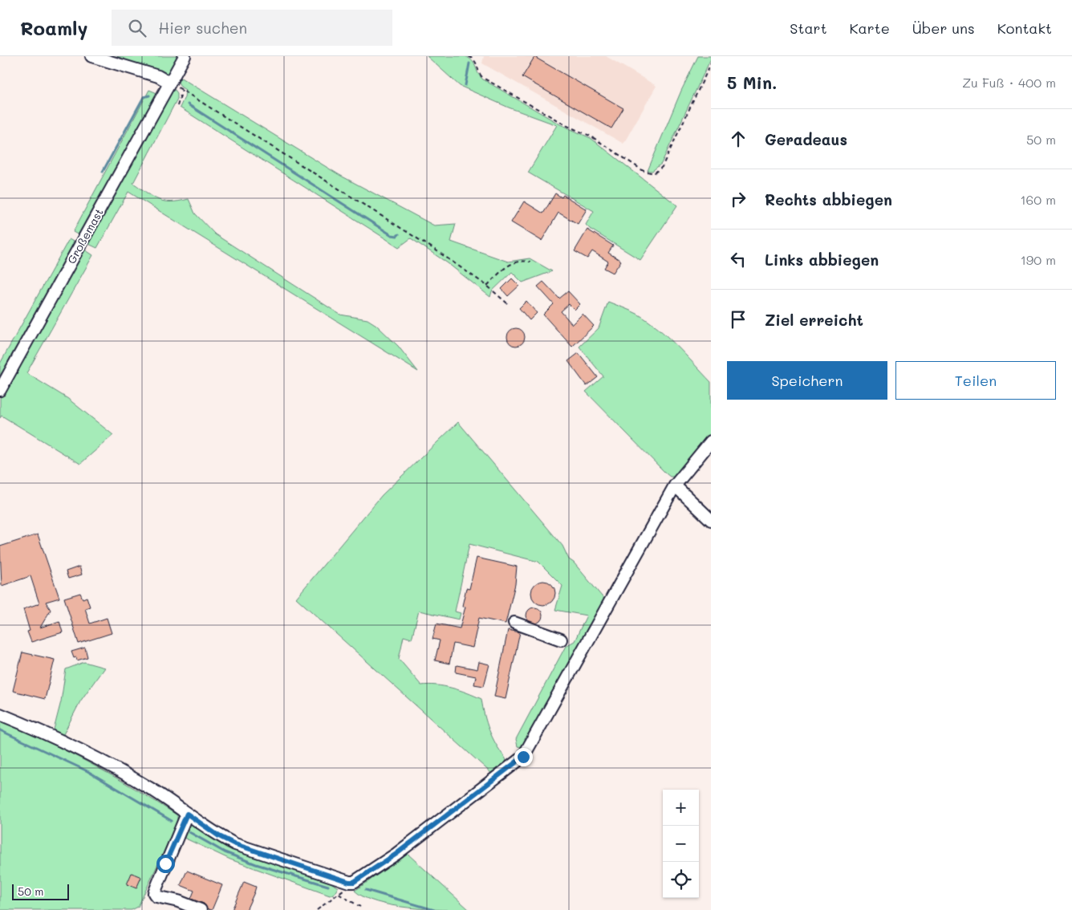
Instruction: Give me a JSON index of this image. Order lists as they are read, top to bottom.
{
  "streets": {
    "street": ["Großemast"]
  },
  "scale_bar": "50 m",
  "page": {
    "header": "Roamly",
    "search": "Hier suchen",
    "nav": [
      "Start",
      "Karte",
      "Über uns",
      "Kontakt"
    ],
    "heading": ["5 Min.", "Zu Fuß · 400 m"],
    "list": [
      ["Geradeaus", "50 m"],
      ["Rechts abbiegen", "160 m"],
      ["Links abbiegen", "190 m"],
      "Ziel erreicht"
    ],
    "buttons": ["Speichern", "Teilen"],
    "map_buttons": ["+", "−"],
    "scale": "50 m"
  }
}
